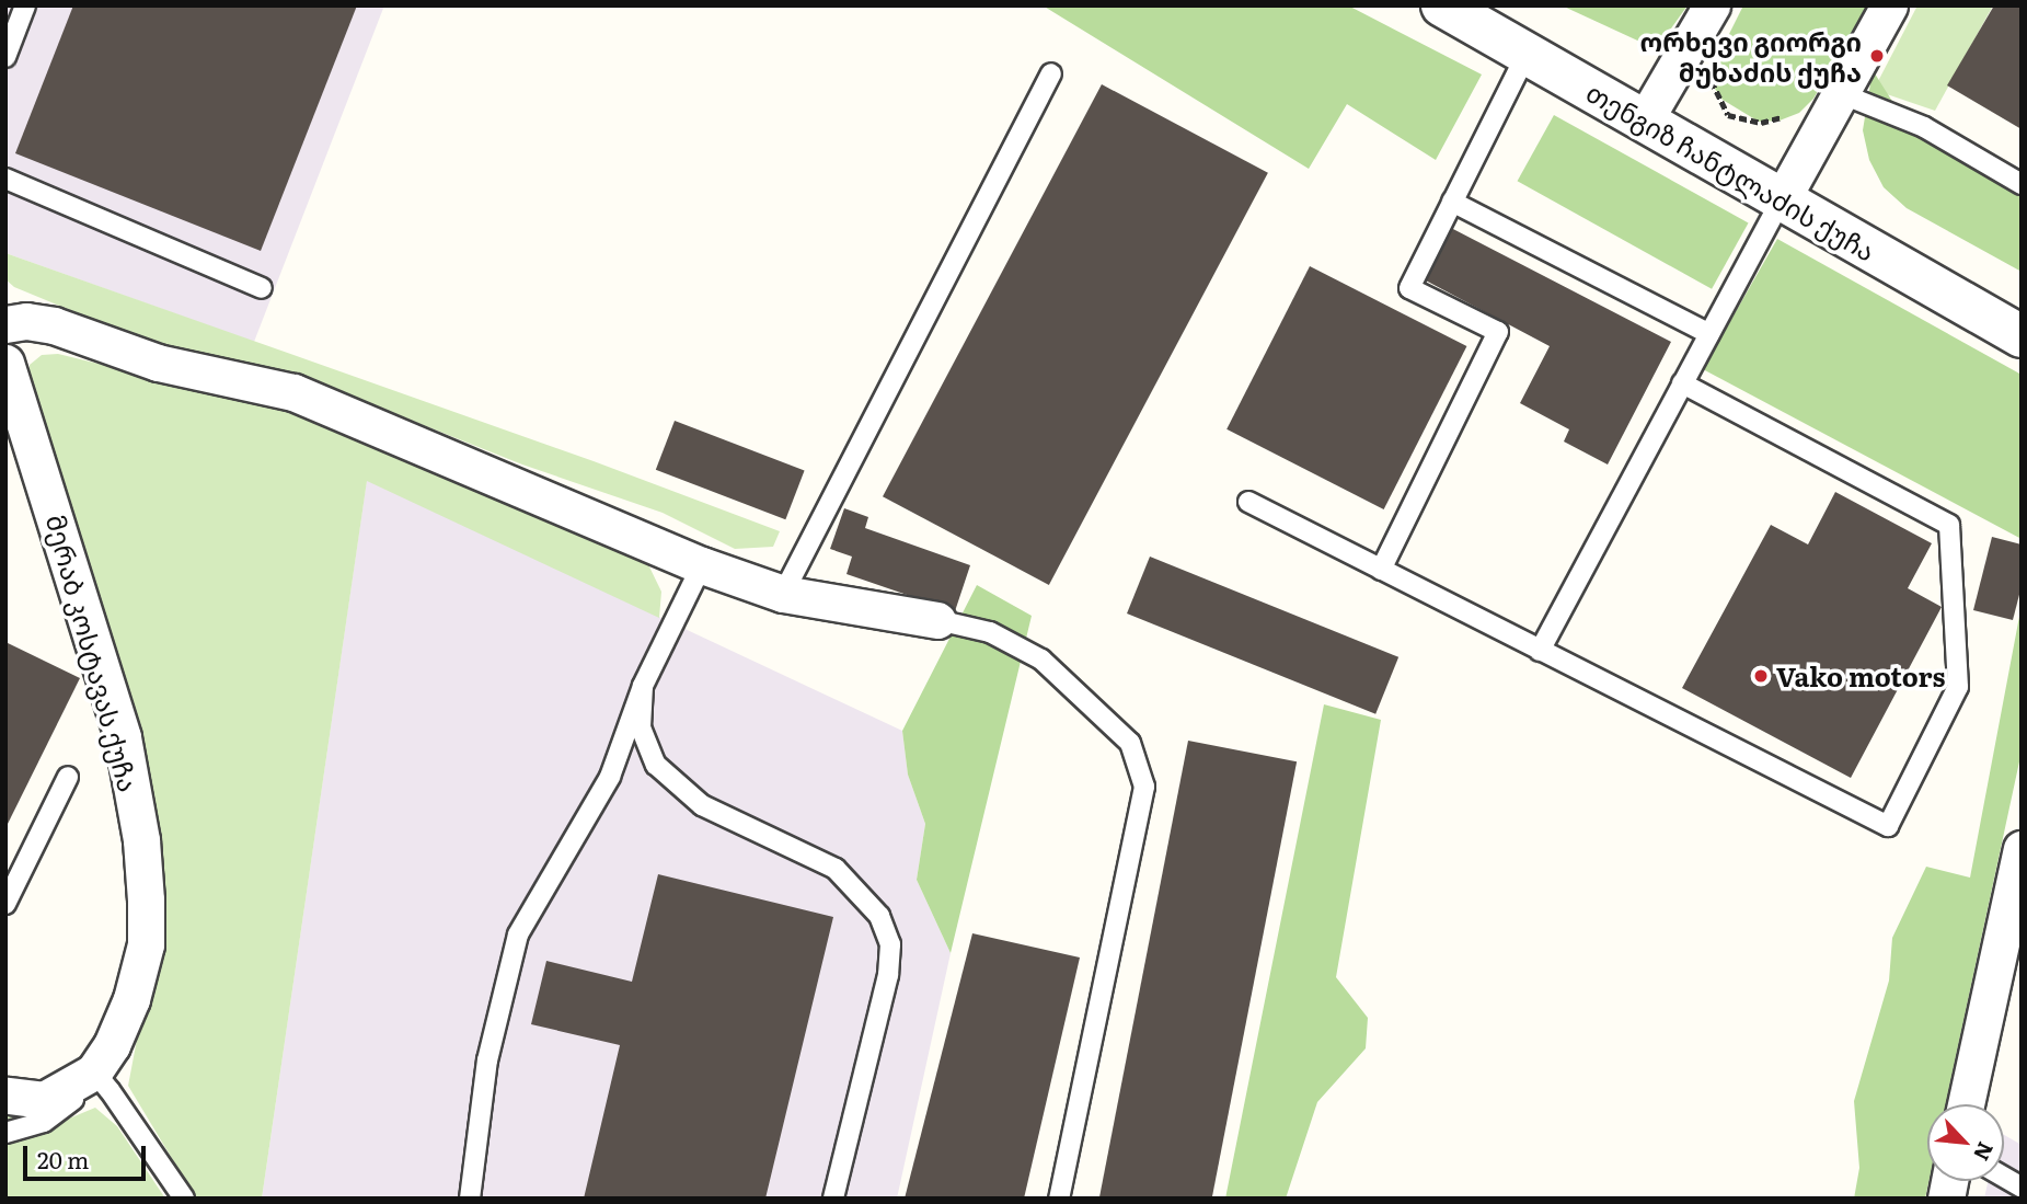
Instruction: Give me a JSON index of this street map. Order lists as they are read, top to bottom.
{
  "streets": {
    "street": ["თენგიზ ჩანტლაძის ქუჩა", "მერაბ კოსტავას ქუჩა"]
  },
  "places": ["ორხევი გიორგი მუხაძის ქუჩა", "Vako motors"],
  "scale_bar": "20 m",
  "north": "bottom right"
}
